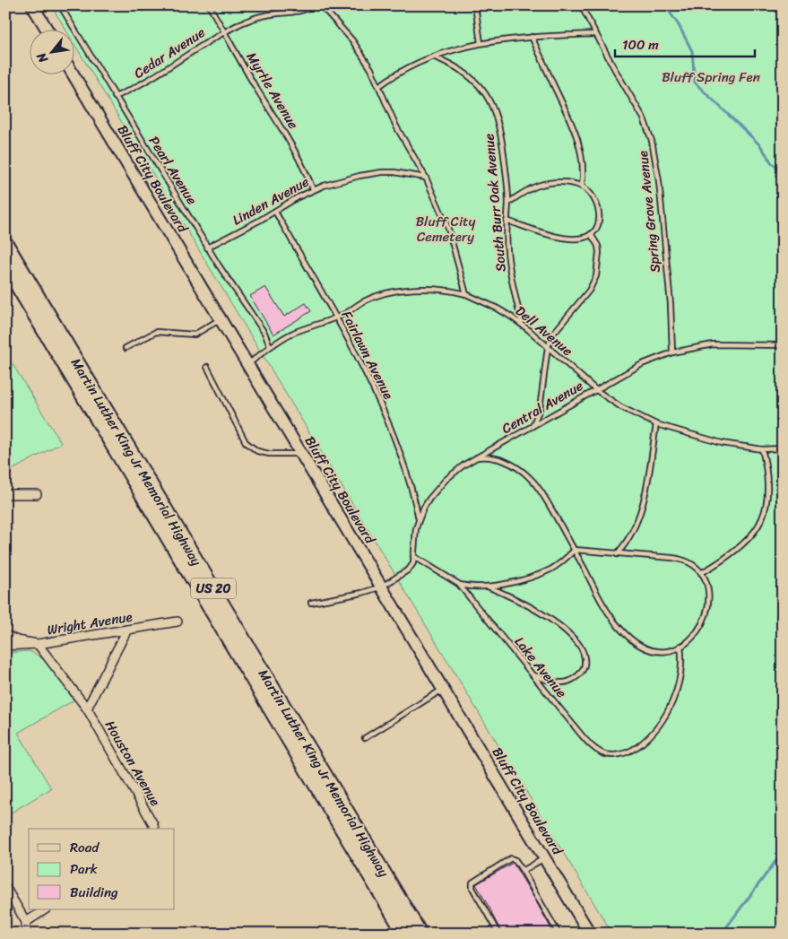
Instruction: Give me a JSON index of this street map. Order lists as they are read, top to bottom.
{
  "streets": {
    "highway": ["Martin Luther King Jr Memorial Highway", "US 20"],
    "street": ["Bluff City Boulevard", "Wright Avenue", "Houston Avenue"],
    "lane": [
      "Cedar Avenue",
      "Myrtle Avenue",
      "Pearl Avenue",
      "Linden Avenue",
      "South Burr Oak Avenue",
      "Spring Grove Avenue",
      "Dell Avenue",
      "Fairlawn Avenue",
      "Central Avenue",
      "Lake Avenue"
    ]
  },
  "crossings": [
    ["Cedar Avenue", "Myrtle Avenue"],
    ["Cedar Avenue", "Pearl Avenue"],
    ["Myrtle Avenue", "Linden Avenue"],
    ["Pearl Avenue", "Linden Avenue"],
    ["Pearl Avenue", "Dell Avenue"],
    ["Bluff City Boulevard", "Dell Avenue"],
    ["Linden Avenue", "Fairlawn Avenue"],
    ["South Burr Oak Avenue", "Dell Avenue"],
    ["Spring Grove Avenue", "Central Avenue"],
    ["Dell Avenue", "Fairlawn Avenue"],
    ["Dell Avenue", "Central Avenue"],
    ["Fairlawn Avenue", "Central Avenue"],
    ["Fairlawn Avenue", "Lake Avenue"],
    ["Central Avenue", "Lake Avenue"],
    ["Wright Avenue", "Houston Avenue"]
  ],
  "parks": ["Bluff Spring Fen", "Bluff City Cemetery"],
  "legend": ["Road", "Park", "Building"],
  "scale_bar": "100 m",
  "north": "bottom left"
}
